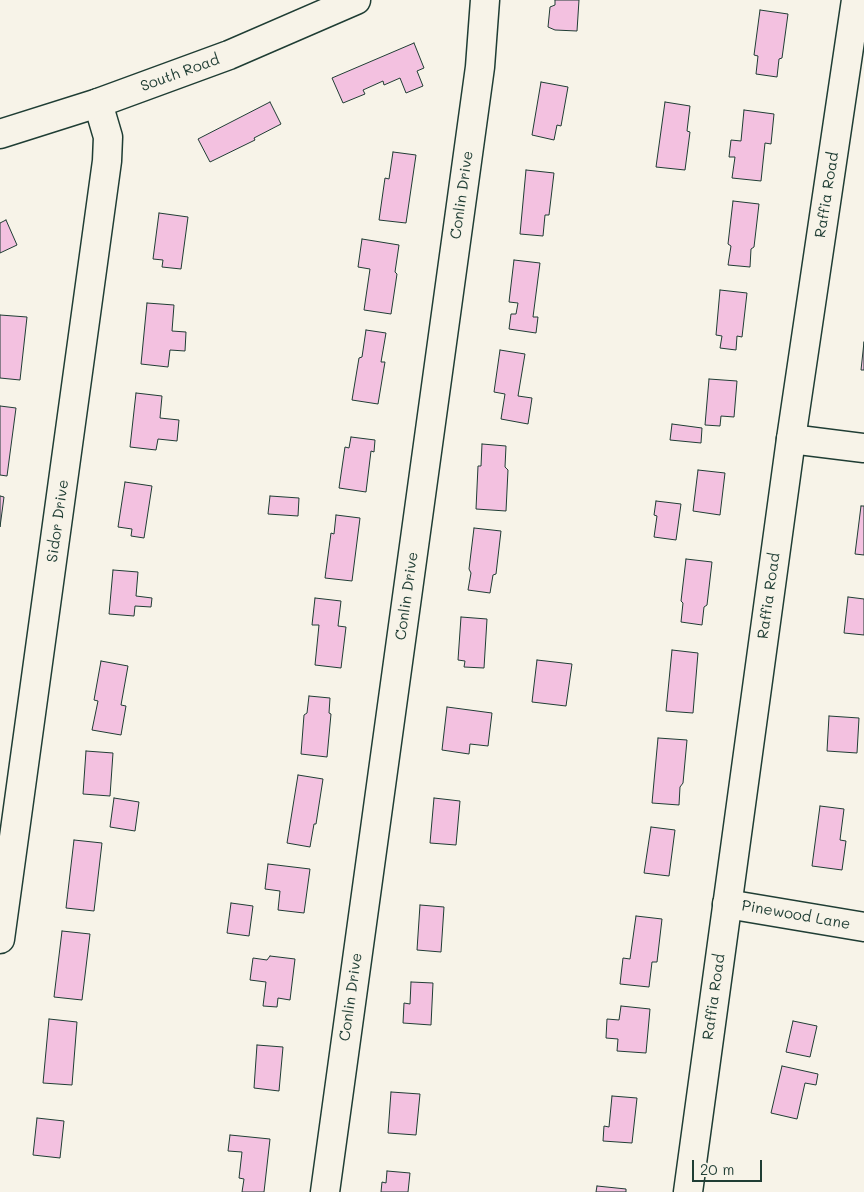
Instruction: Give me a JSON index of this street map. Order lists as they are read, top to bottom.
{
  "streets": {
    "street": [
      "South Road",
      "Conlin Drive",
      "Raffia Road",
      "Sidor Drive",
      "Pinewood Lane"
    ]
  },
  "crossings": [
    ["South Road", "Sidor Drive"],
    ["Raffia Road", "Pinewood Lane"]
  ],
  "scale_bar": "20 m"
}
